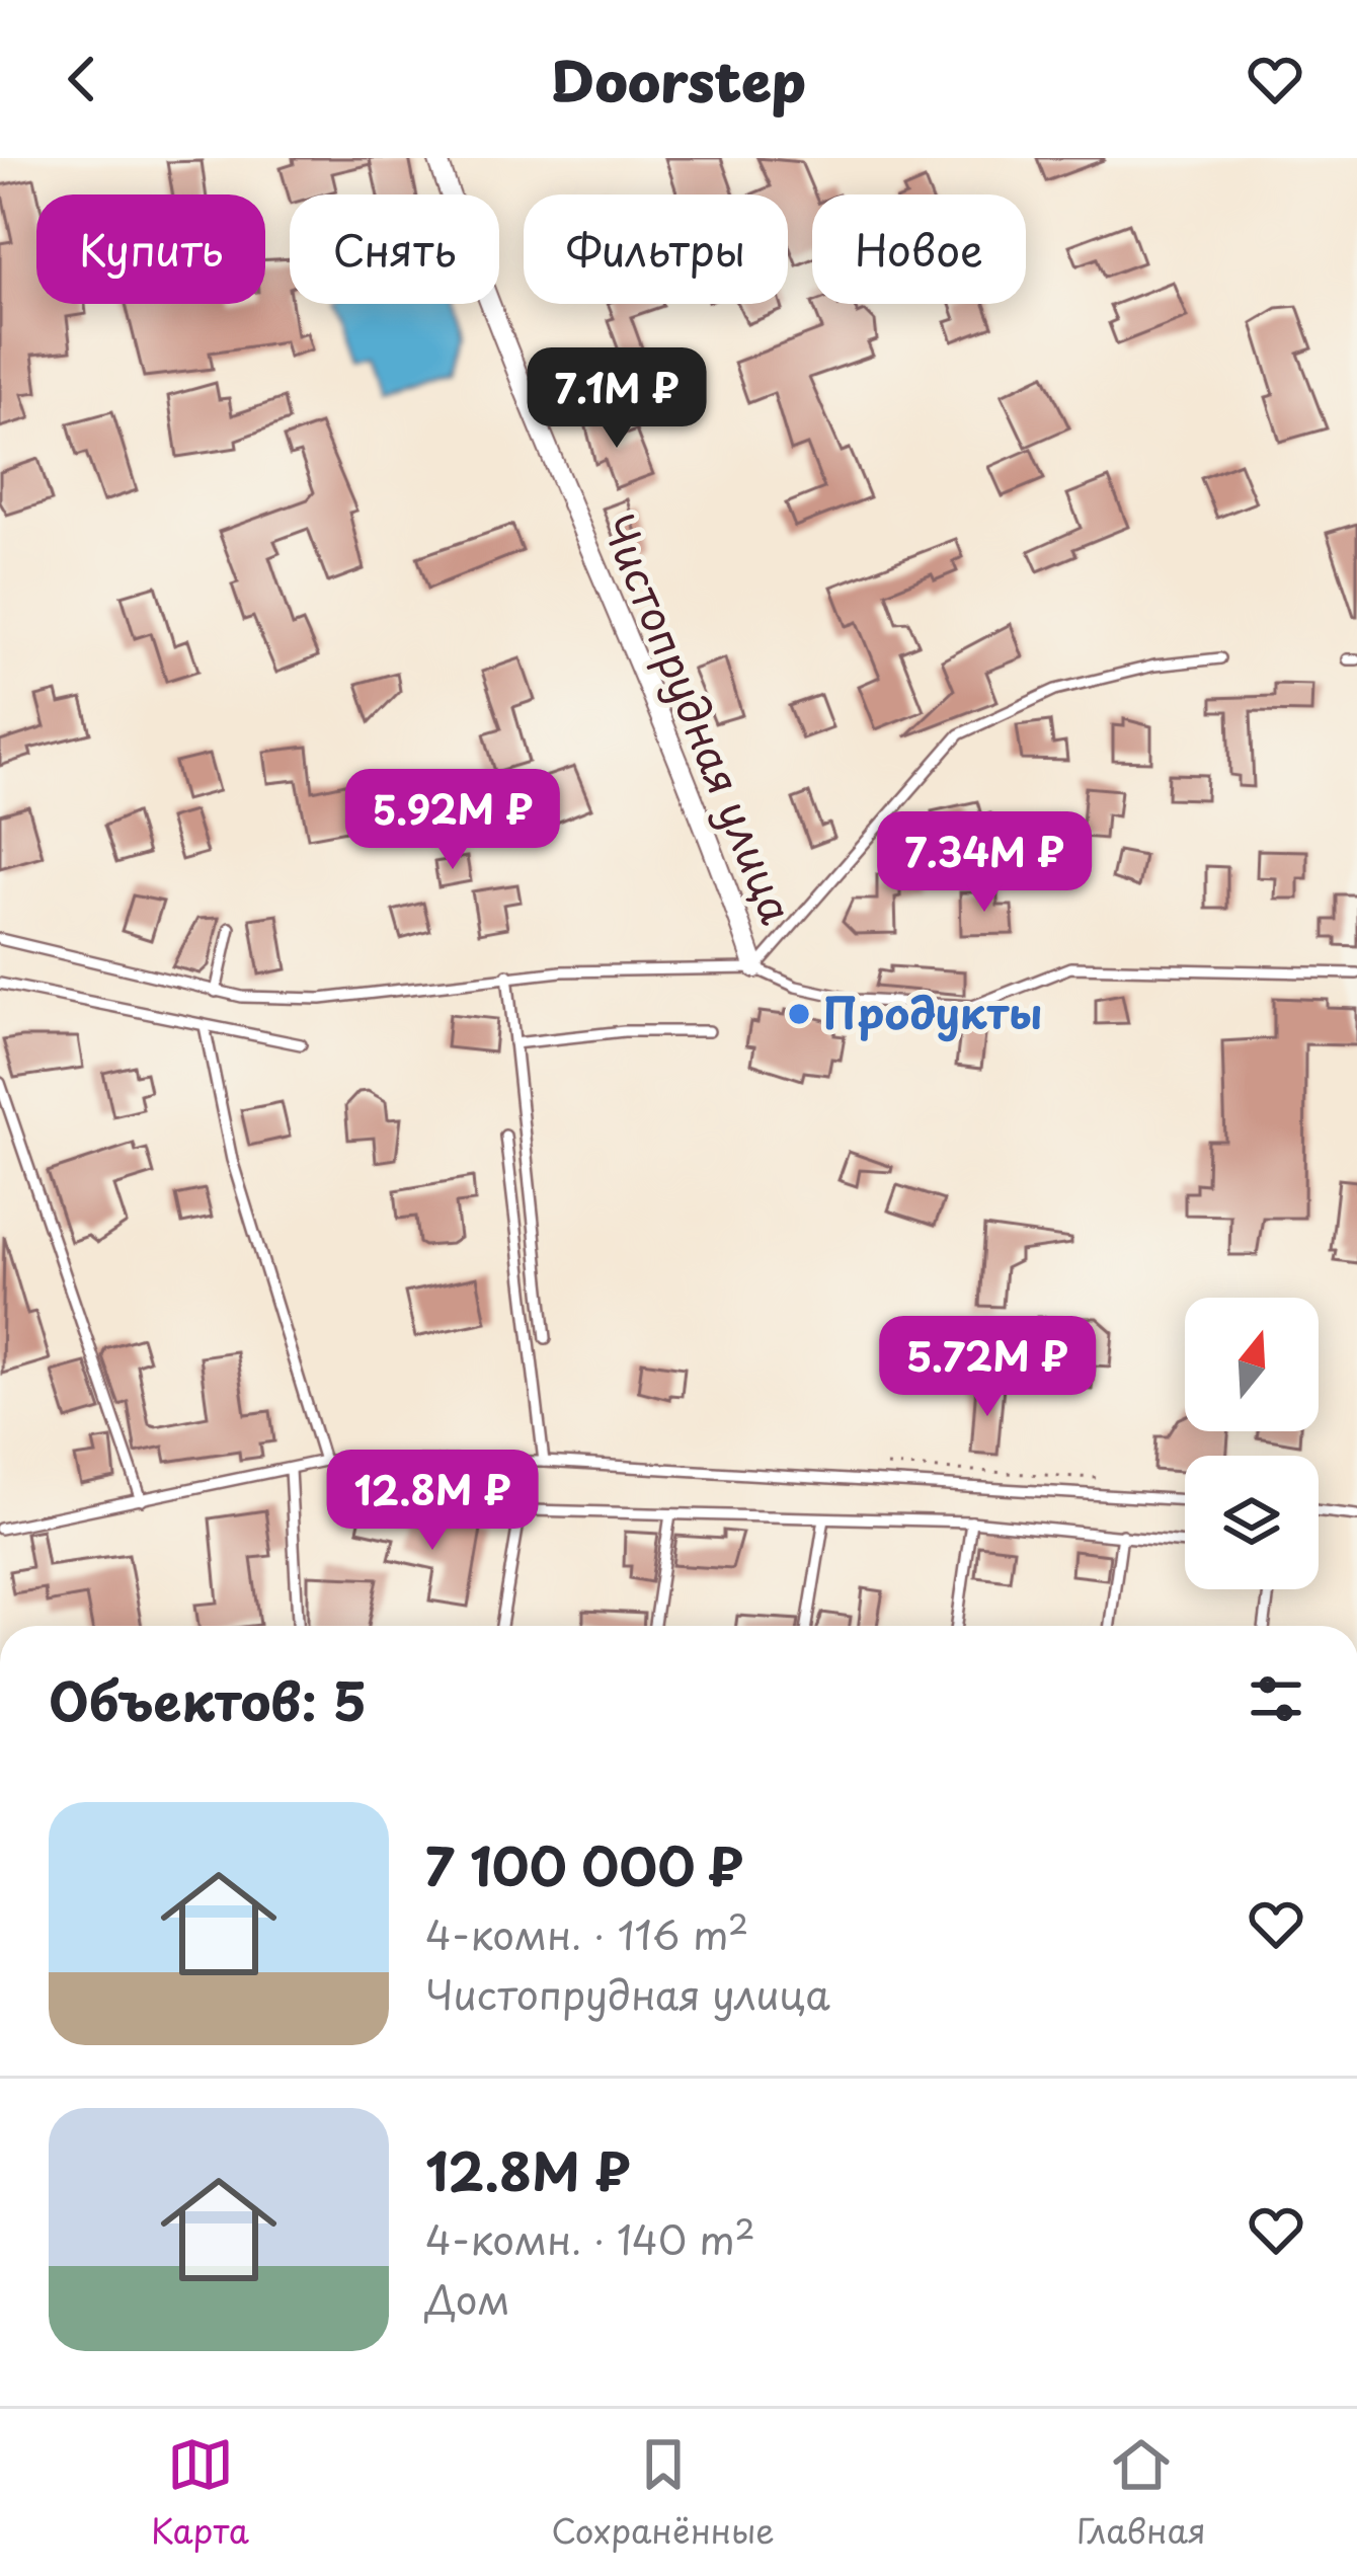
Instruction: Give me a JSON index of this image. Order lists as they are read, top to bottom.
{
  "streets": {
    "street": ["Чистопрудная улица"]
  },
  "places": ["Продукты"],
  "north": "top",
  "page": {
    "header": "Doorstep",
    "chip": [
      "Купить",
      "Снять",
      "Фильтры",
      "Новое"
    ],
    "price": [
      "7.1M ₽",
      "5.92M ₽",
      "7.34M ₽",
      "5.72M ₽",
      "12.8M ₽"
    ],
    "heading": "Объектов: 5",
    "list": [
      {
        "name": "7 100 000 ₽",
        "note": "4-комн. · 116 m² · Чистопрудная улица"
      },
      {
        "name": "12.8M ₽",
        "note": "4-комн. · 140 m² · Дом"
      }
    ],
    "tabs": ["Карта", "Сохранённые", "Главная"]
  }
}
